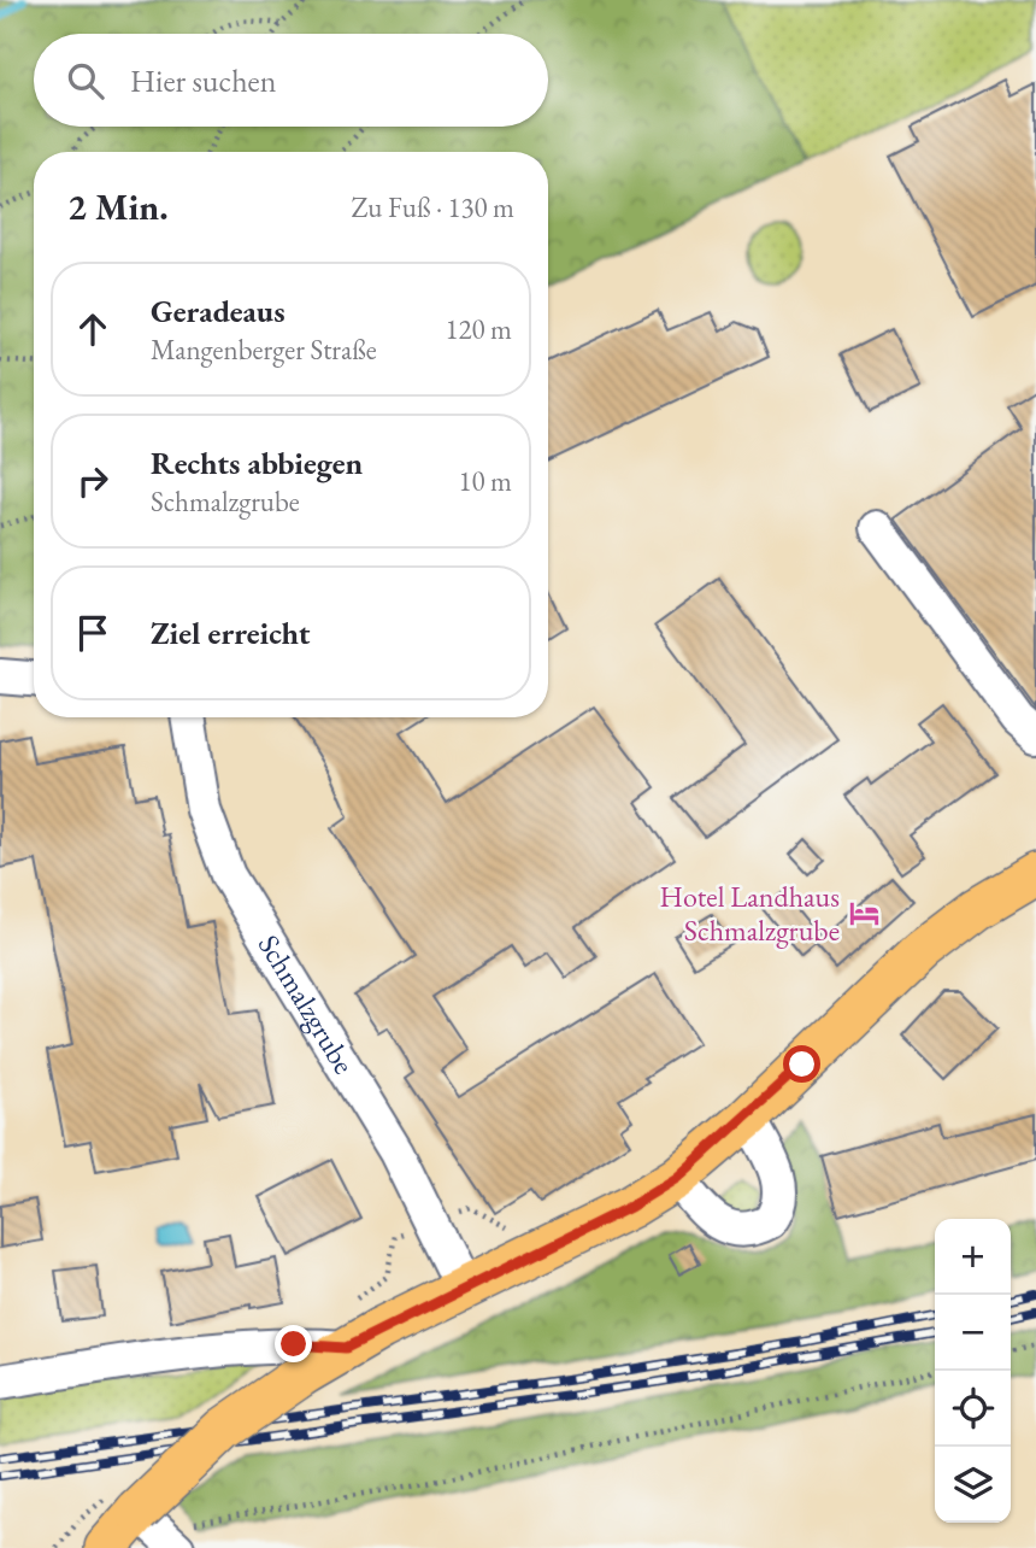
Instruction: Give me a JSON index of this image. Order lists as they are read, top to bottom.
{
  "streets": {
    "street": ["Schmalzgrube"]
  },
  "places": {
    "hotel": ["Hotel Landhaus Schmalzgrube"]
  },
  "page": {
    "search": "Hier suchen",
    "heading": ["2 Min.", "Zu Fuß · 130 m"],
    "list": [
      ["Geradeaus", "Mangenberger Straße", "120 m"],
      ["Rechts abbiegen", "Schmalzgrube", "10 m"],
      "Ziel erreicht"
    ],
    "map_buttons": ["+", "−"]
  }
}
